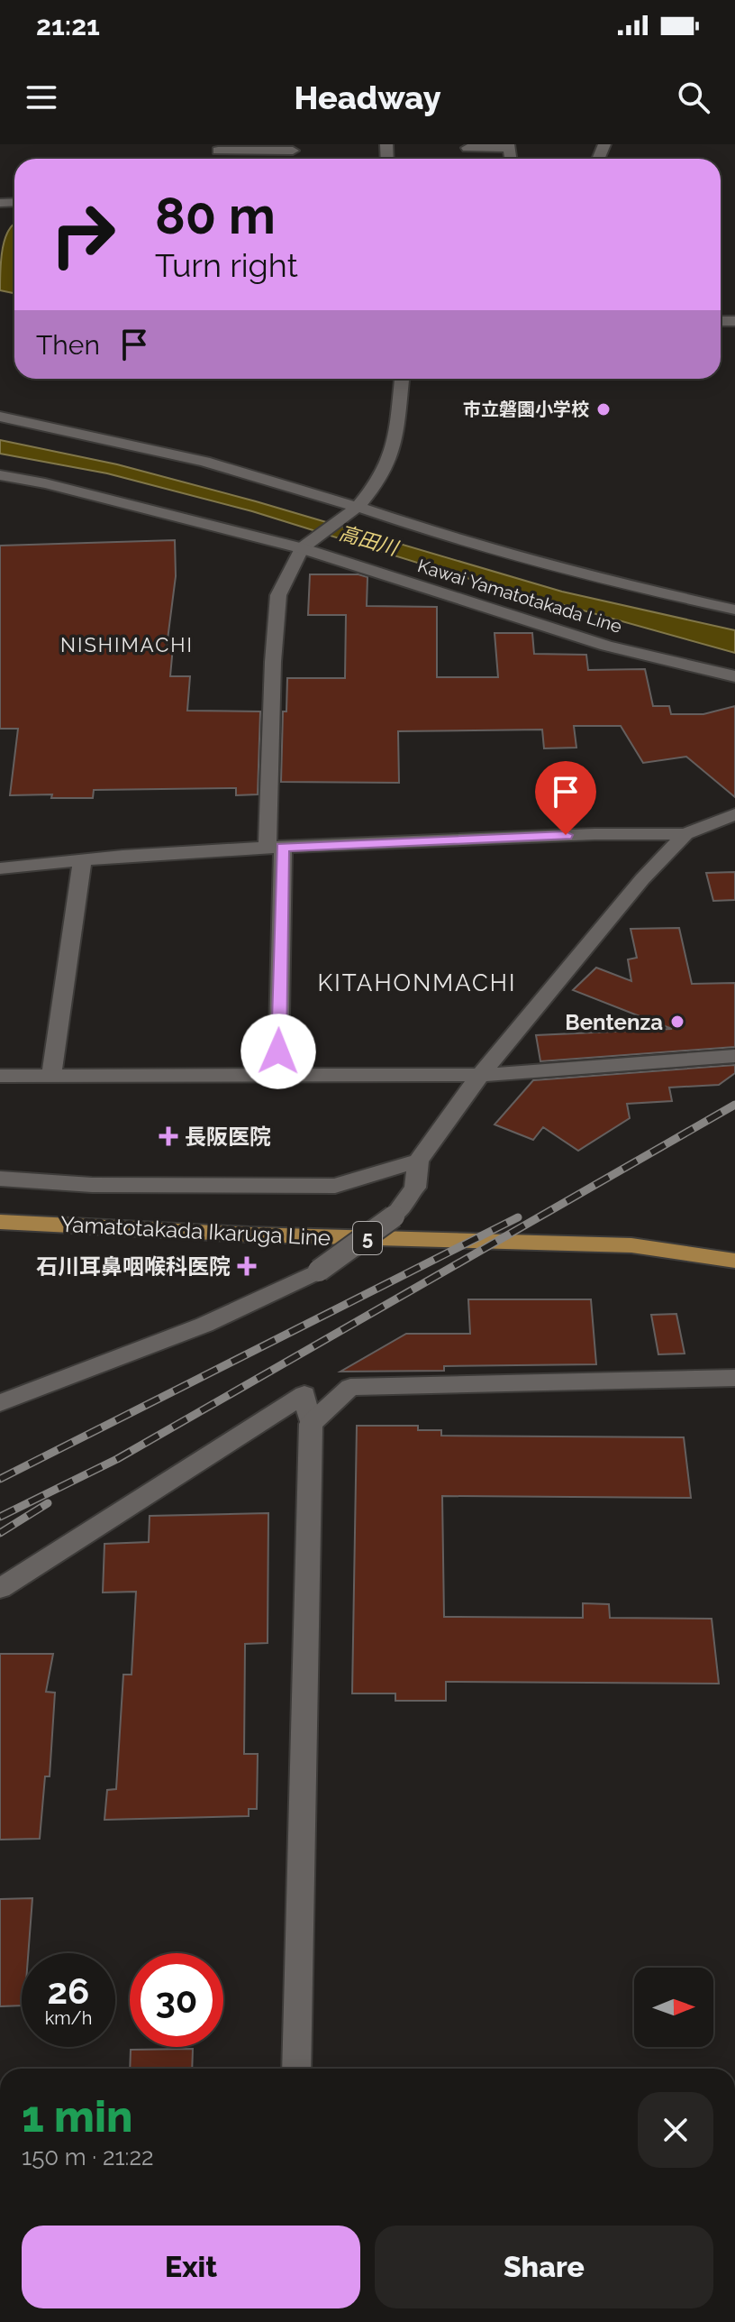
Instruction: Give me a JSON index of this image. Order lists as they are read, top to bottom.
{
  "streets": {
    "main road": ["Yamatotakada Ikaruga Line", "5"],
    "street": ["Kawai Yamatotakada Line"]
  },
  "districts": ["NISHIMACHI", "KITAHONMACHI"],
  "water": ["高田川"],
  "places": {
    "other": ["市立磐園小学校", "Bentenza"],
    "health": ["長阪医院", "石川耳鼻咽喉科医院"]
  },
  "north": "right",
  "page": {
    "status": "21:21",
    "header": "Headway",
    "turn": ["80 m", "Turn right"],
    "then": "Then",
    "speed": "26 km/h",
    "limit": "30",
    "heading": ["1 min", "150 m · 21:22"],
    "buttons": ["Exit", "Share"]
  }
}
